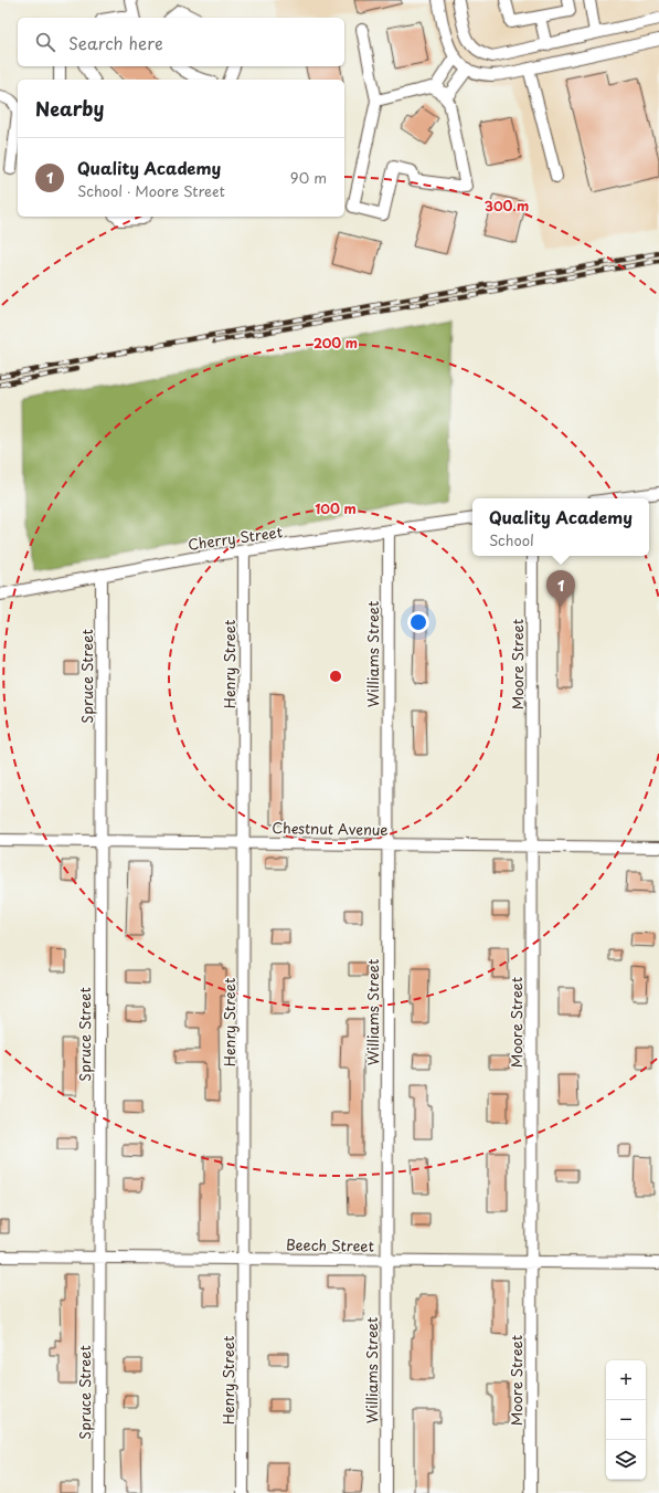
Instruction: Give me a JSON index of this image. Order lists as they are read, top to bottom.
{
  "streets": {
    "street": [
      "Cherry Street",
      "Williams Street",
      "Henry Street",
      "Moore Street",
      "Spruce Street",
      "Chestnut Avenue",
      "Beech Street"
    ]
  },
  "crossings": [
    ["Cherry Street", "Williams Street"],
    ["Cherry Street", "Henry Street"],
    ["Cherry Street", "Spruce Street"],
    ["Williams Street", "Chestnut Avenue"],
    ["Williams Street", "Beech Street"],
    ["Henry Street", "Chestnut Avenue"],
    ["Henry Street", "Beech Street"],
    ["Moore Street", "Chestnut Avenue"],
    ["Moore Street", "Beech Street"],
    ["Spruce Street", "Chestnut Avenue"],
    ["Spruce Street", "Beech Street"]
  ],
  "page": {
    "search": "Search here",
    "heading": "Nearby",
    "list": [
      {
        "mark": "1",
        "name": "Quality Academy",
        "note": "School · Moore Street",
        "value": "90 m"
      }
    ],
    "popup": ["Quality Academy", "School"],
    "pins": "1",
    "map_buttons": ["+", "−"]
  },
  "rings": ["300 m", "200 m", "100 m"]
}
